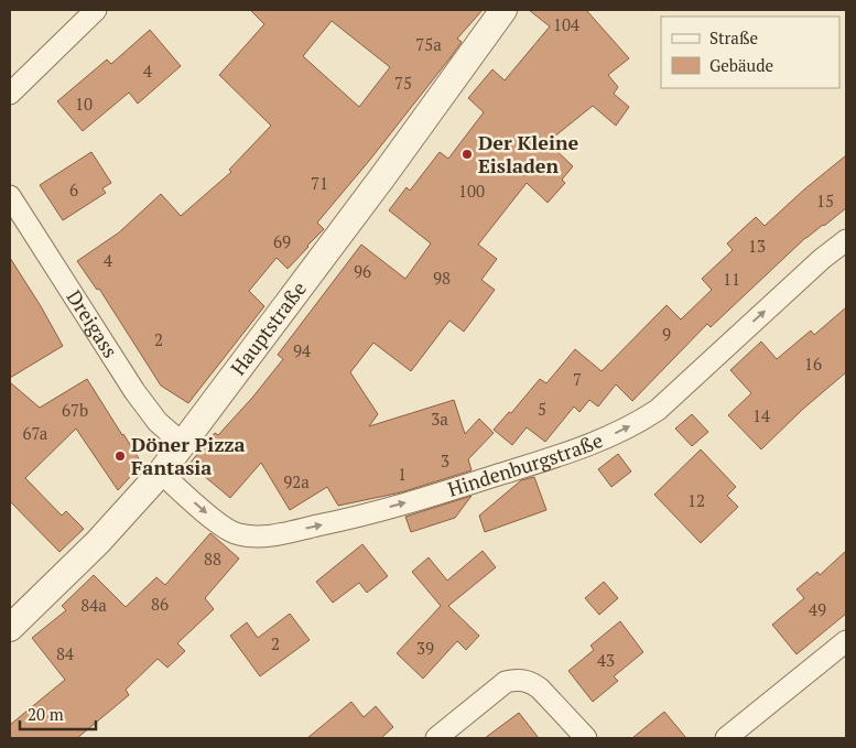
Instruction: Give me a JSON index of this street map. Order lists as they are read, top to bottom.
{
  "streets": {
    "street": ["Dreigass", "Hauptstraße", "Hindenburgstraße"]
  },
  "crossings": [
    ["Dreigass", "Hauptstraße"],
    ["Hauptstraße", "Hindenburgstraße"]
  ],
  "one_way": ["Hindenburgstraße"],
  "places": ["Der Kleine Eisladen", "Döner Pizza Fantasia"],
  "house_numbers": [
    "104",
    "75a",
    "4",
    "75",
    "10",
    "71",
    "6",
    "100",
    "15",
    "69",
    "13",
    "4",
    "96",
    "98",
    "11",
    "9",
    "2",
    "94",
    "16",
    "7",
    "5",
    "67b",
    "14",
    "3a",
    "67a",
    "3",
    "1",
    "92a",
    "12",
    "88",
    "86",
    "84a",
    "49",
    "2",
    "39",
    "84",
    "43"
  ],
  "legend": ["Straße", "Gebäude"],
  "scale_bar": "20 m"
}
